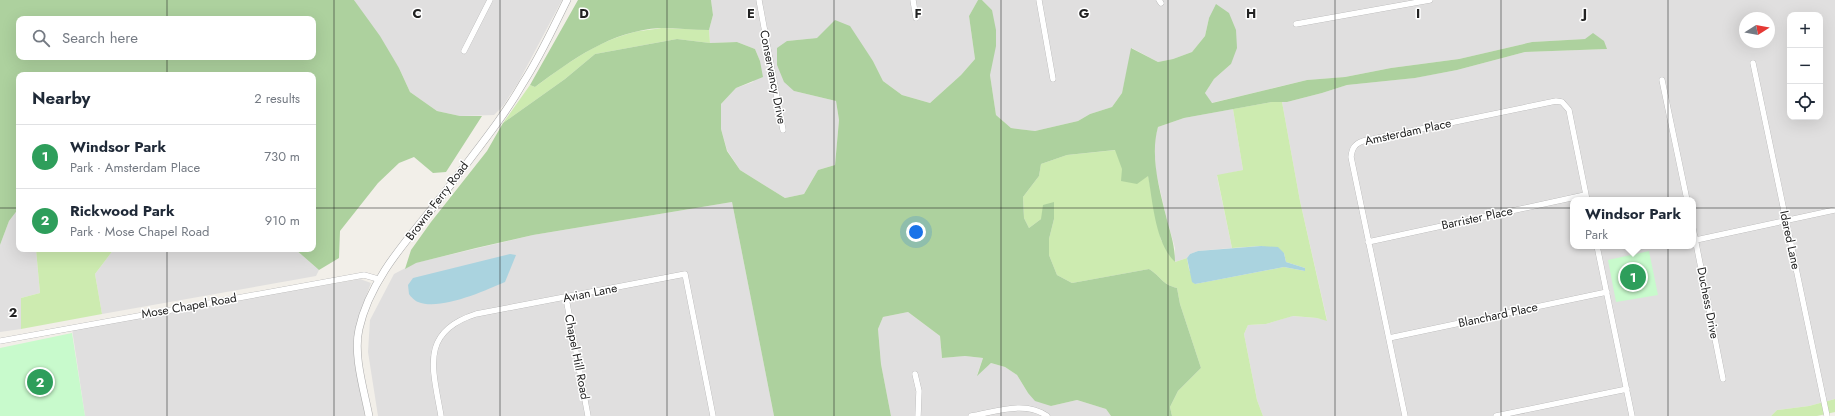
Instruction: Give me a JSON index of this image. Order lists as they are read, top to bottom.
{
  "streets": {
    "street": [
      "Conservancy Drive",
      "Amsterdam Place",
      "Browns Ferry Road",
      "Barrister Place",
      "Idared Lane",
      "Avian Lane",
      "Duchess Drive",
      "Mose Chapel Road",
      "Blanchard Place",
      "Chapel Hill Road"
    ]
  },
  "crossings": [
    ["Amsterdam Place", "Barrister Place"],
    ["Amsterdam Place", "Blanchard Place"],
    ["Browns Ferry Road", "Mose Chapel Road"],
    ["Avian Lane", "Chapel Hill Road"]
  ],
  "north": "right",
  "page": {
    "map_buttons": ["+", "−"],
    "search": "Search here",
    "heading": ["Nearby", "2 results"],
    "list": [
      {
        "mark": "1",
        "name": "Windsor Park",
        "note": "Park · Amsterdam Place",
        "value": "730 m"
      },
      {
        "mark": "2",
        "name": "Rickwood Park",
        "note": "Park · Mose Chapel Road",
        "value": "910 m"
      }
    ],
    "popup": ["Windsor Park", "Park"],
    "pins": ["1", "2"]
  },
  "grid": {
    "columns": [
      "C",
      "D",
      "E",
      "F",
      "G",
      "H",
      "I",
      "J"
    ],
    "rows": ["2"]
  }
}
